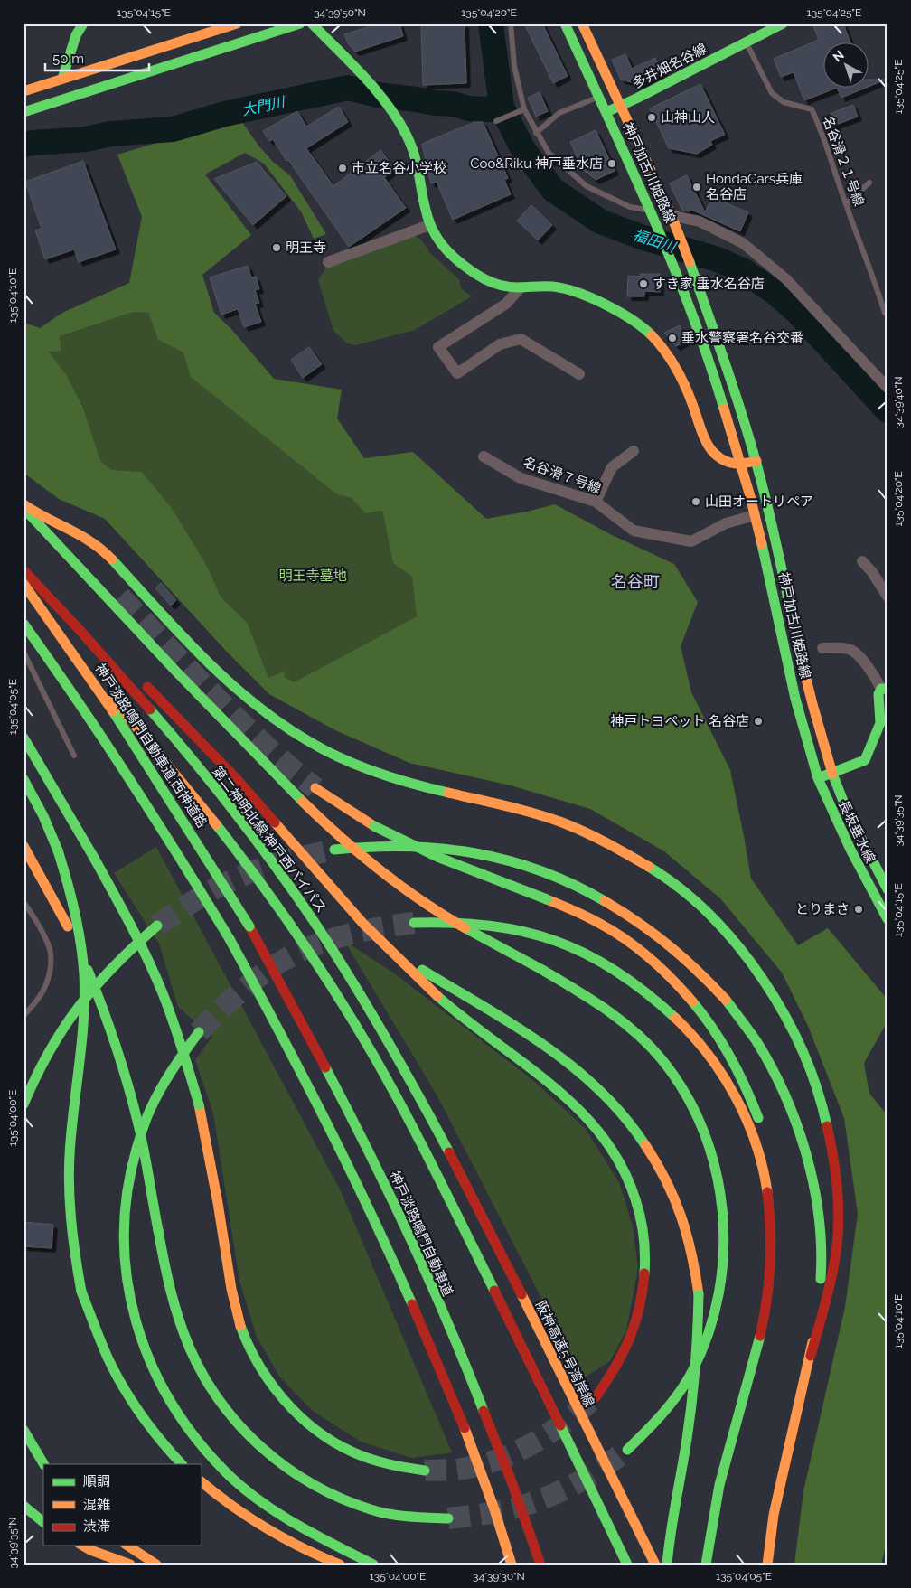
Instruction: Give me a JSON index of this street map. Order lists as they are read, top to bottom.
{
  "streets": {
    "main road": [
      "多井畑名谷線",
      "神戸加古川姫路線",
      "神戸淡路鳴門自動車道;西神道路",
      "長坂垂水線",
      "第二神明北線;神戸西バイパス",
      "神戸淡路鳴門自動車道",
      "阪神高速5号湾岸線"
    ],
    "street": ["名谷滑７号線"],
    "lane": ["名谷滑２１号線"]
  },
  "crossings": [
    ["多井畑名谷線", "名谷滑２１号線"],
    ["多井畑名谷線", "神戸加古川姫路線"],
    ["神戸加古川姫路線", "名谷滑７号線"],
    ["神戸加古川姫路線", "長坂垂水線"],
    ["神戸淡路鳴門自動車道;西神道路", "神戸淡路鳴門自動車道"],
    ["第二神明北線;神戸西バイパス", "阪神高速5号湾岸線"]
  ],
  "districts": ["名谷町"],
  "water": ["大門川", "福田川"],
  "parks": ["明王寺墓地"],
  "places": [
    "山神山人",
    "Coo&Riku 神戸垂水店",
    "市立名谷小学校",
    "HondaCars兵庫 名谷店",
    "明王寺",
    "すき家 垂水名谷店",
    "垂水警察署名谷交番",
    "山田オートリペア",
    "神戸トヨペット 名谷店",
    "とりまさ"
  ],
  "legend": ["順調", "混雑", "渋滞"],
  "scale_bar": "50 m",
  "north": "top left",
  "coordinates": [
    "135°04'15\"E",
    "34°39'50\"N",
    "135°04'20\"E",
    "135°04'25\"E",
    "135°04'10\"E",
    "34°39'40\"N",
    "135°04'05\"E",
    "34°39'35\"N",
    "135°04'00\"E",
    "34°39'30\"N"
  ]
}
